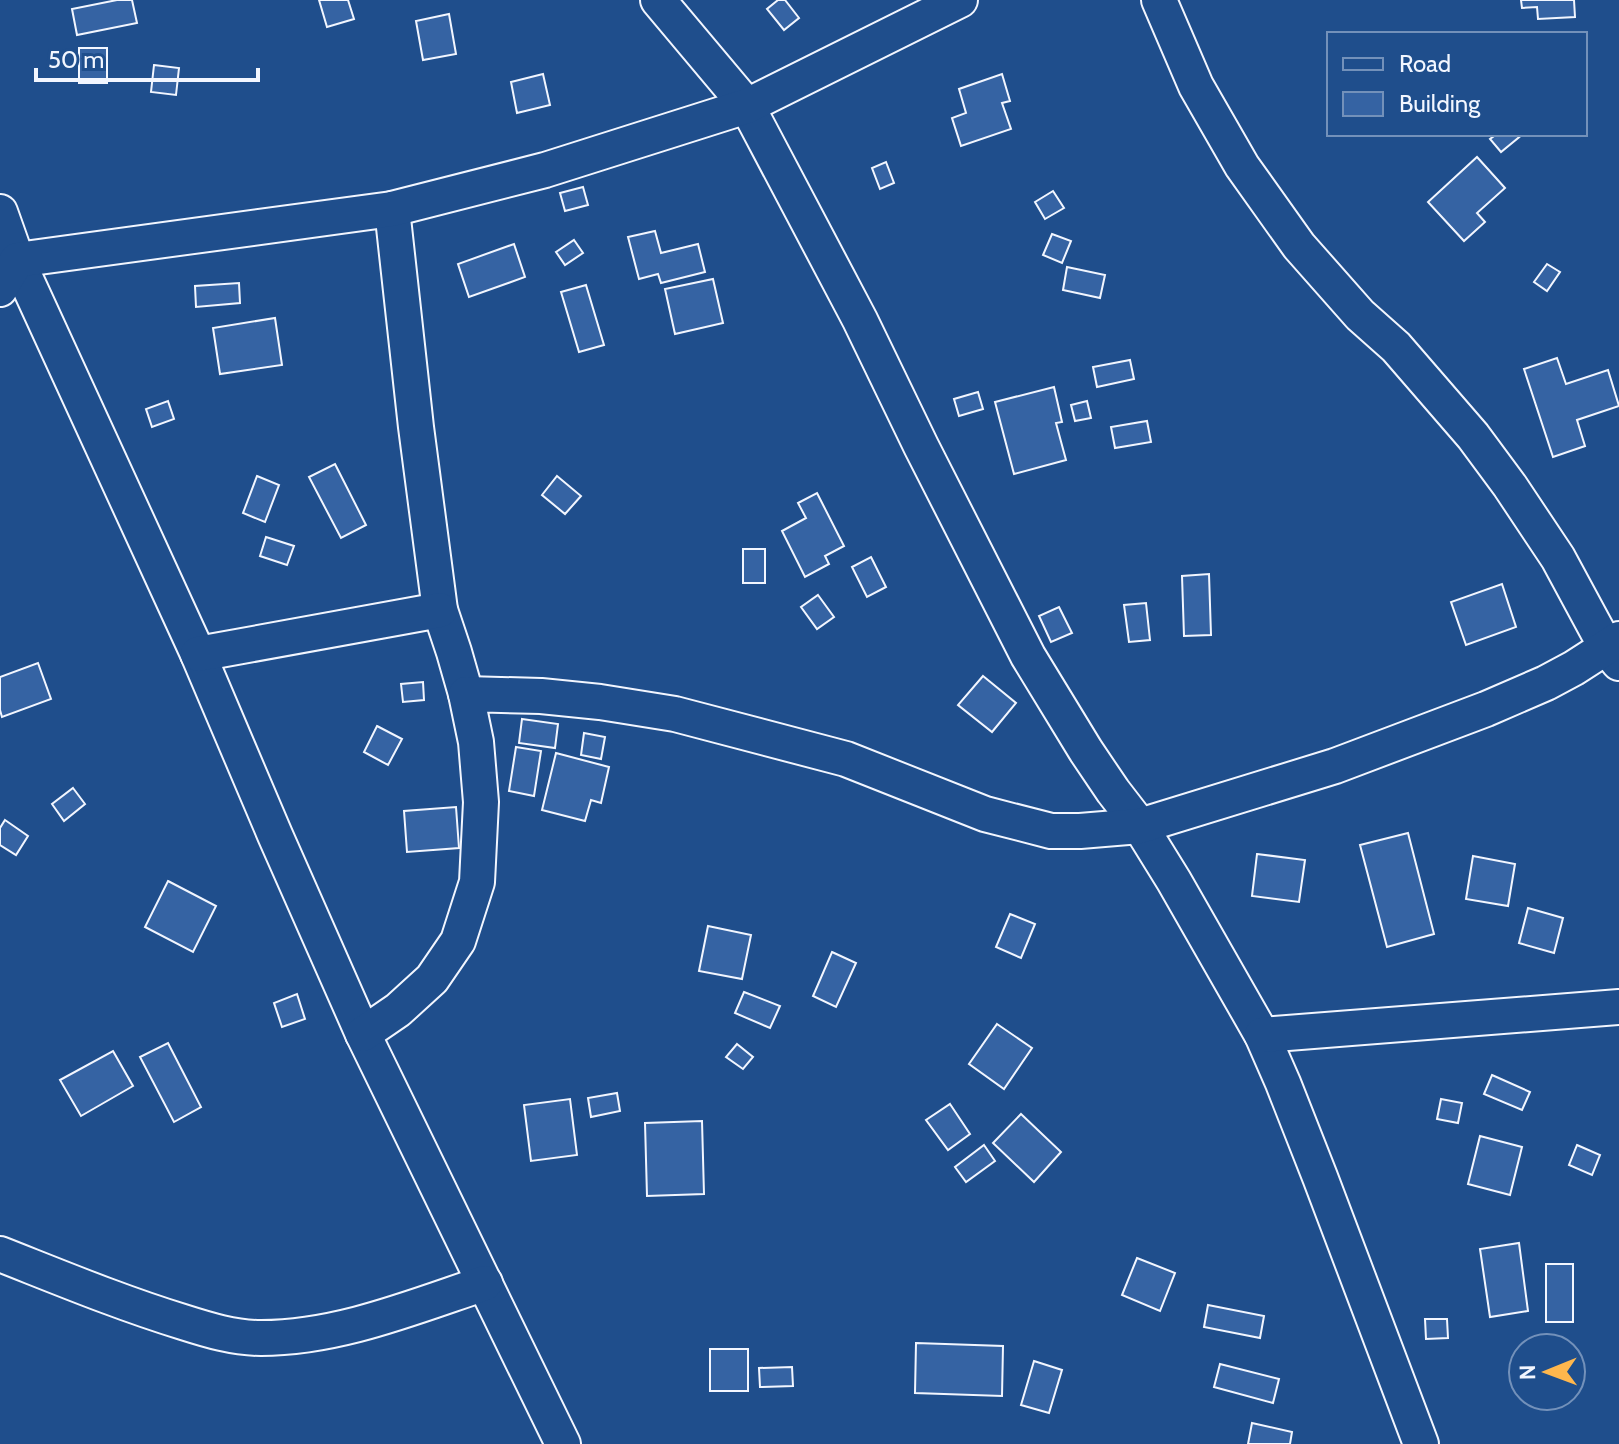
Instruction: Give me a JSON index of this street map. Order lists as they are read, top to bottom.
{
  "legend": ["Road", "Building"],
  "scale_bar": "50 m",
  "north": "left"
}
